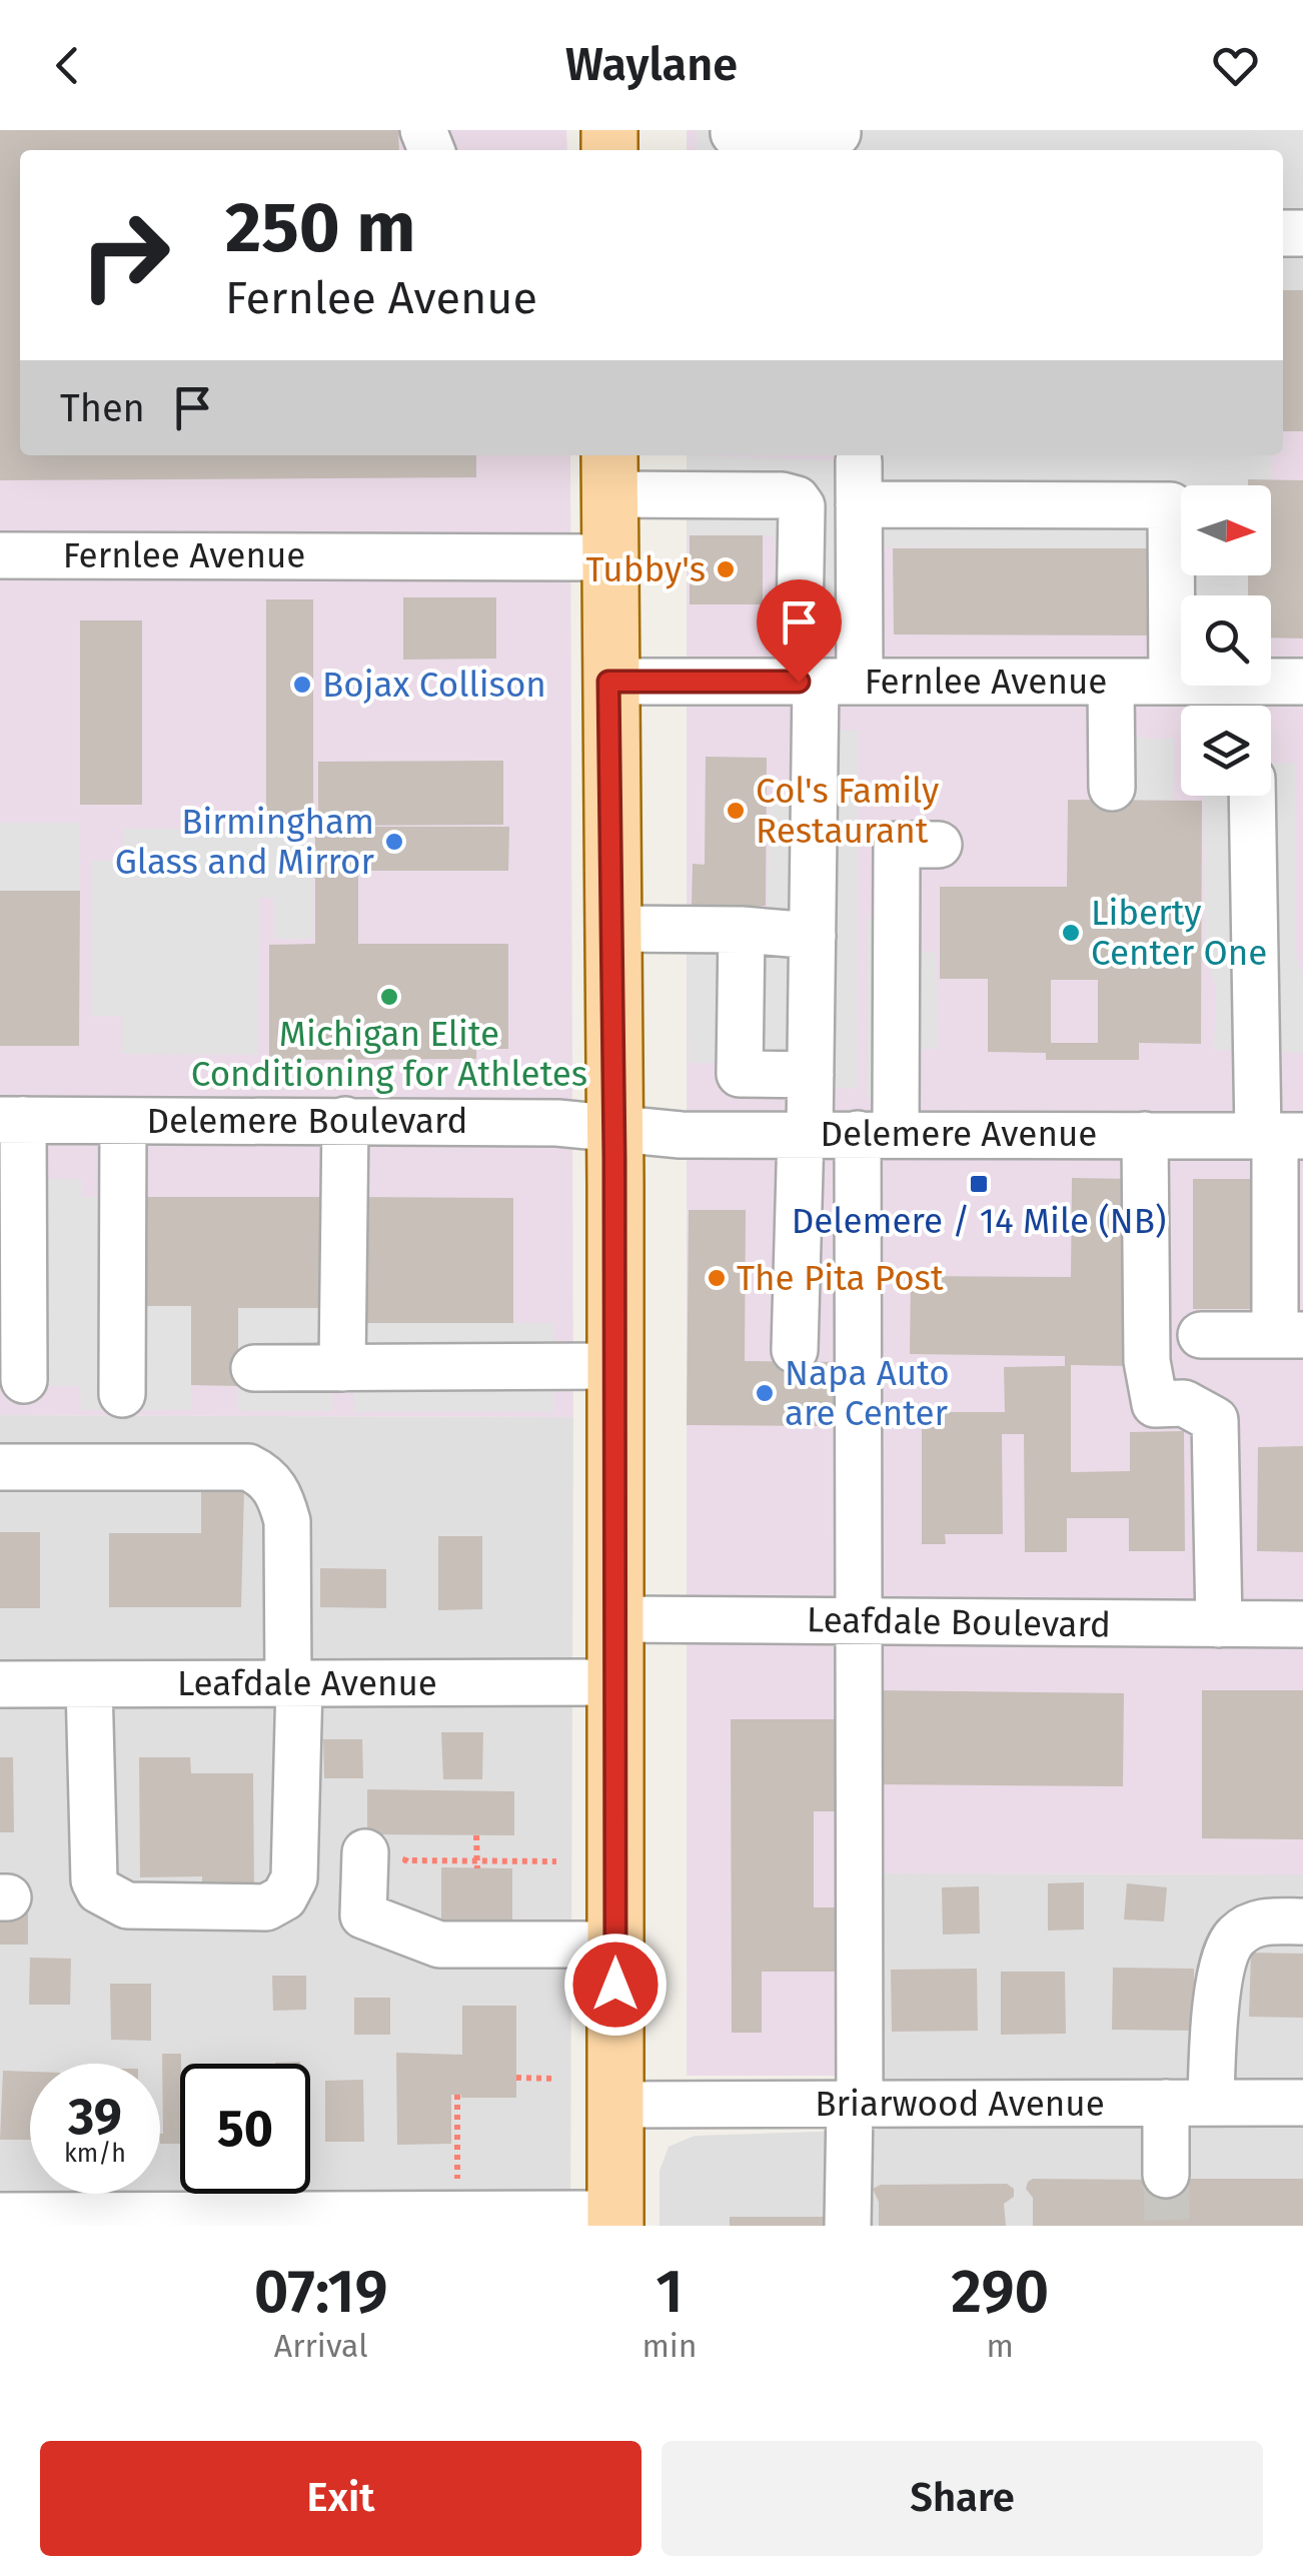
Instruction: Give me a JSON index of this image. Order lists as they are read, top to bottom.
{
  "streets": {
    "street": [
      "Fernlee Avenue",
      "Delemere Boulevard",
      "Delemere Avenue",
      "Leafdale Boulevard",
      "Leafdale Avenue",
      "Briarwood Avenue"
    ]
  },
  "crossings": [
    ["Delemere Boulevard", "Delemere Avenue"]
  ],
  "places": {
    "other": [
      "Tubby's",
      "Bojax Collison",
      "Col's Family Restaurant",
      "Birmingham Glass and Mirror",
      "Liberty Center One",
      "Michigan Elite Conditioning for Athletes",
      "The Pita Post",
      "Napa Auto are Center"
    ],
    "transit": ["Delemere / 14 Mile (NB)"]
  },
  "north": "right",
  "page": {
    "header": "Waylane",
    "turn": ["250 m", "Fernlee Avenue"],
    "then": "Then",
    "speed": "39 km/h",
    "limit": "50",
    "eta": [
      "07:19",
      "Arrival",
      "1",
      "min",
      "290",
      "m"
    ],
    "buttons": ["Exit", "Share"]
  }
}
